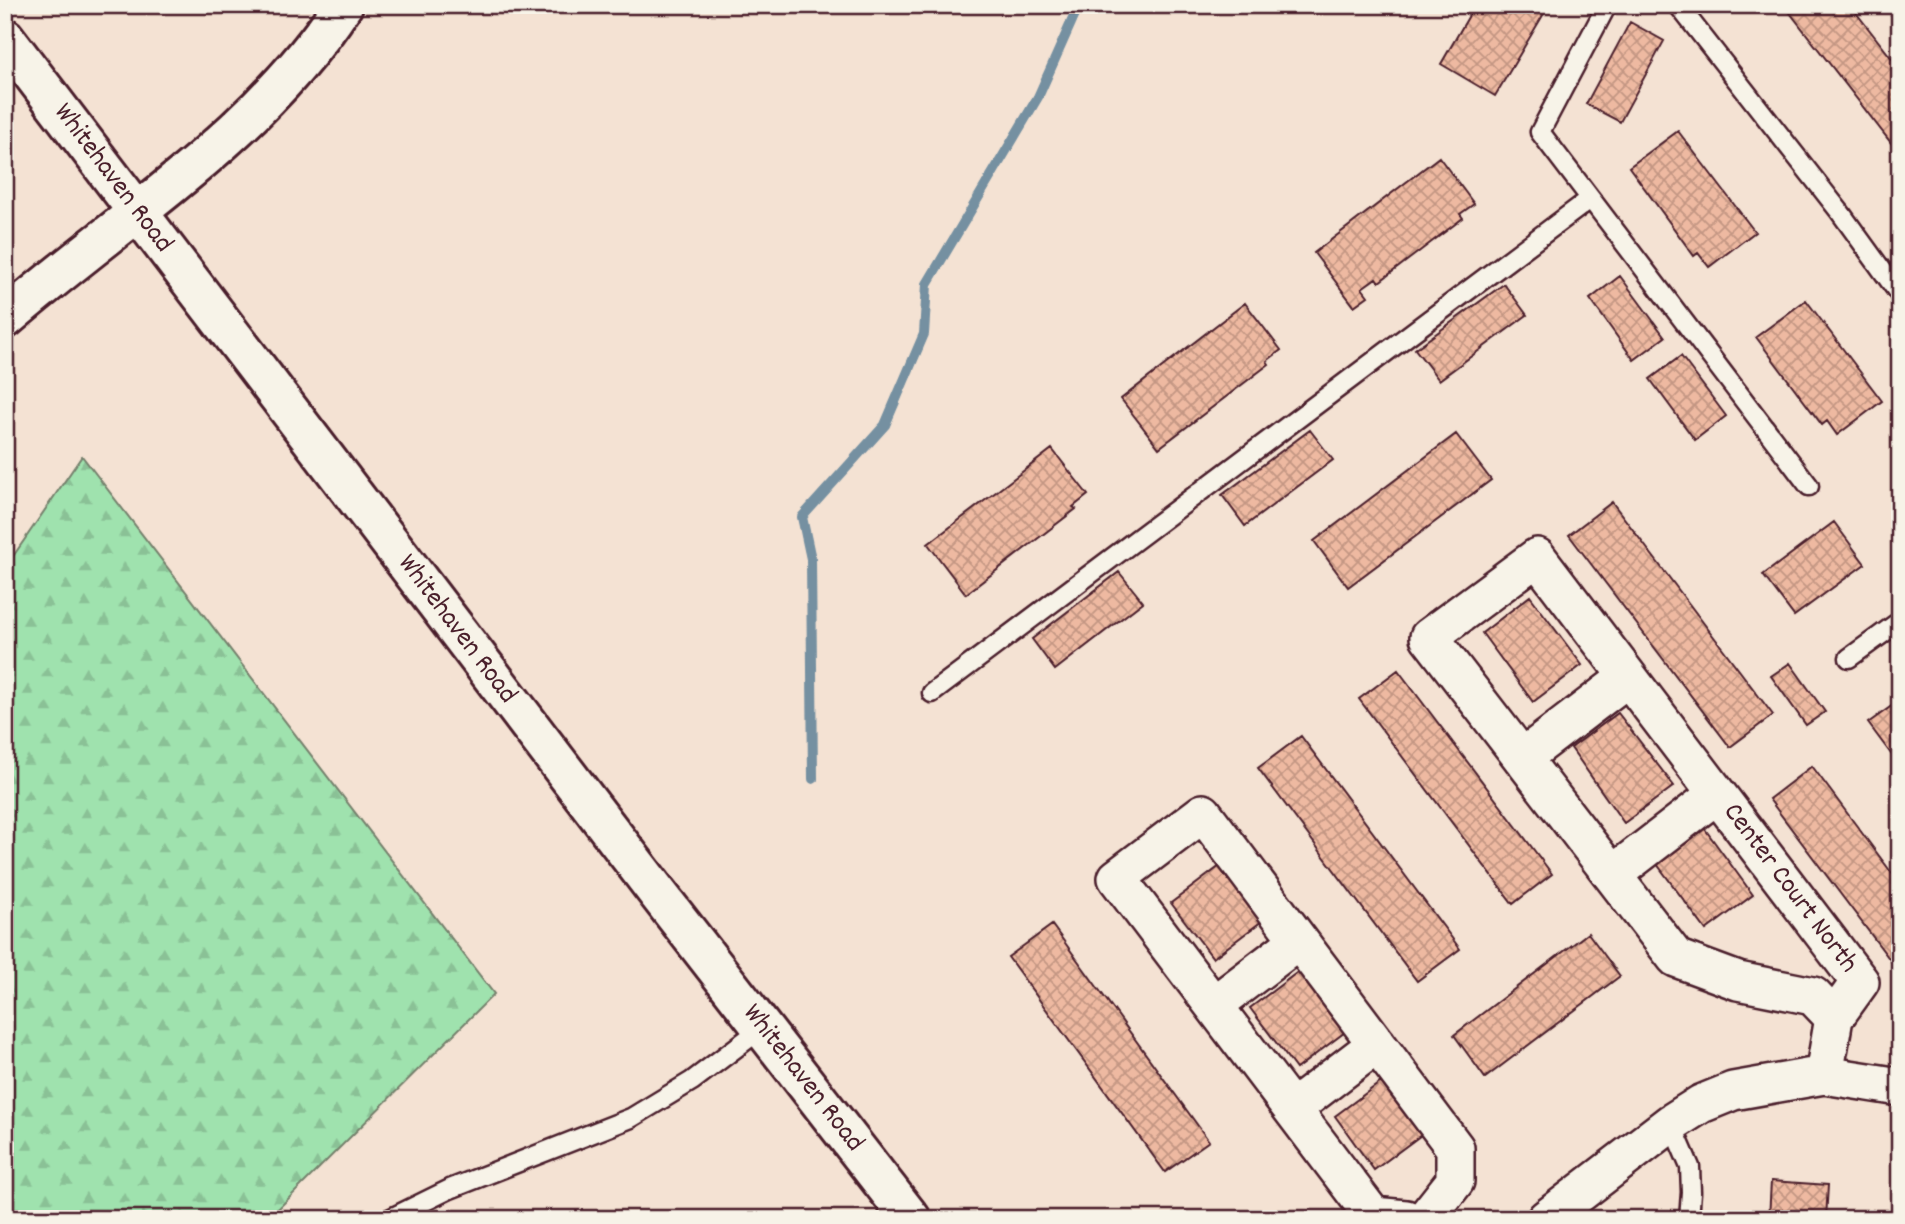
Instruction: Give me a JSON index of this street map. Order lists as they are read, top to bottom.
{
  "streets": {
    "main road": ["Whitehaven Road"],
    "street": ["Center Court North"]
  }
}
